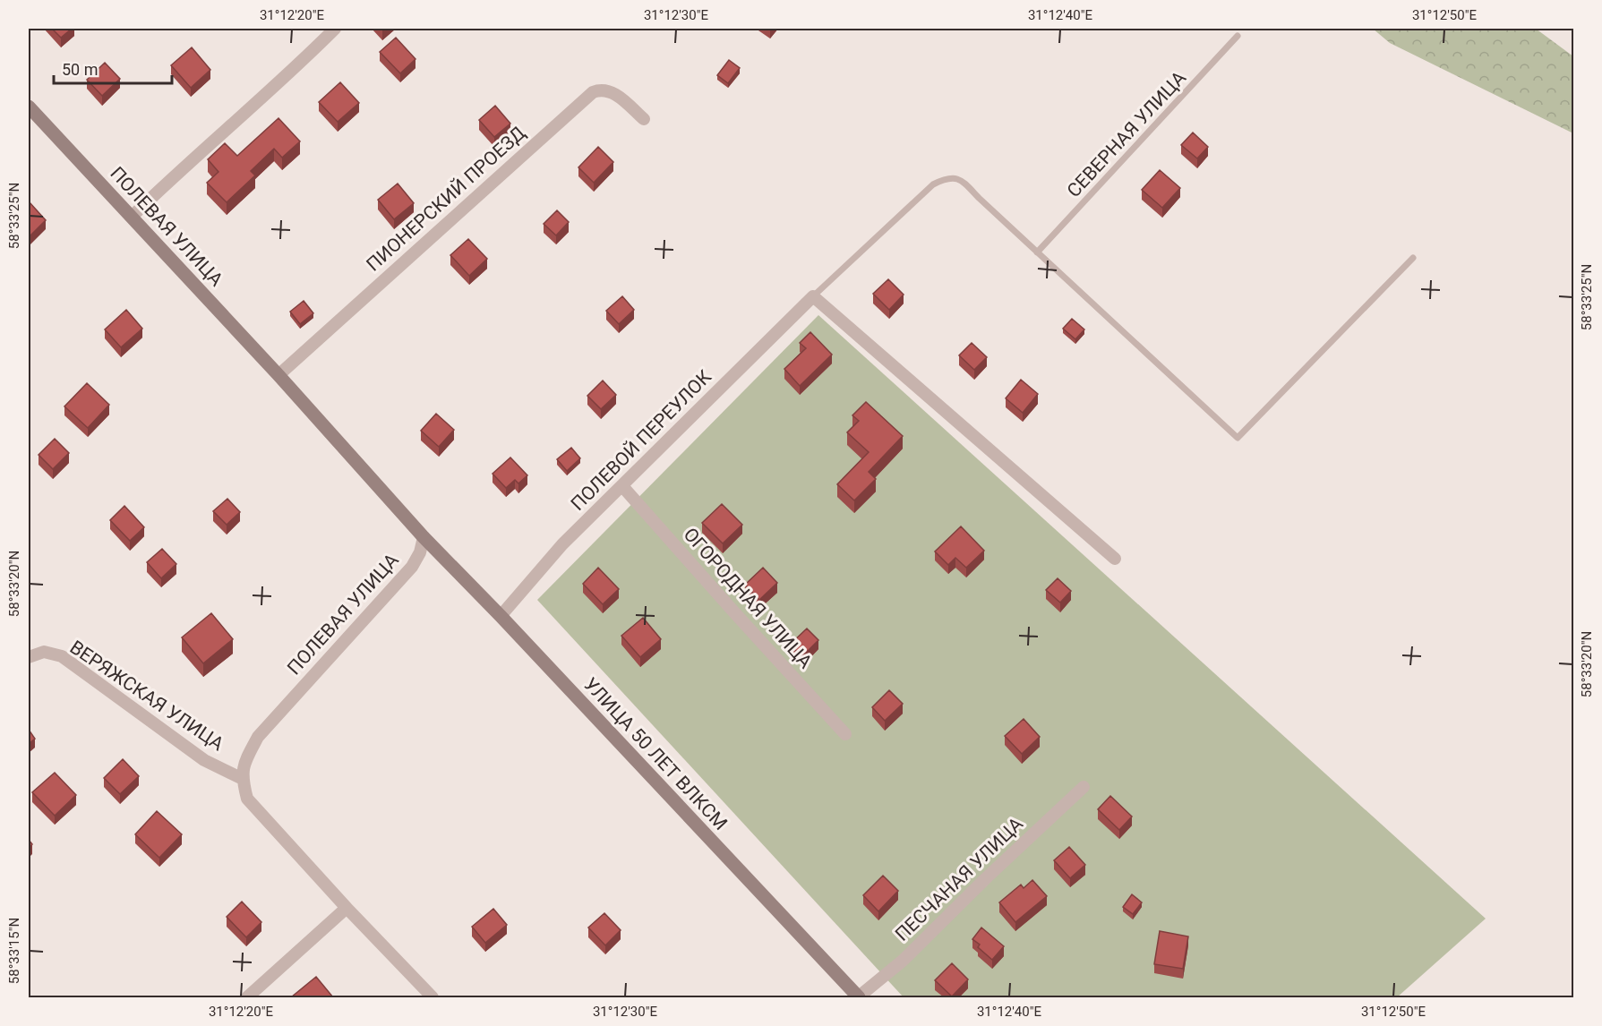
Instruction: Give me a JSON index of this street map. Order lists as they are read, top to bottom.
{
  "streets": {
    "street": [
      "ПИОНЕРСКИЙ ПРОЕЗД",
      "ПОЛЕВАЯ УЛИЦА",
      "ПОЛЕВОЙ ПЕРЕУЛОК",
      "ОГОРОДНАЯ УЛИЦА",
      "ВЕРЯЖСКАЯ УЛИЦА",
      "УЛИЦА 50 ЛЕТ ВЛКСМ",
      "ПЕСЧАНАЯ УЛИЦА"
    ],
    "lane": ["СЕВЕРНАЯ УЛИЦА"]
  },
  "crossings": [
    ["ПИОНЕРСКИЙ ПРОЕЗД", "ПОЛЕВАЯ УЛИЦА"],
    ["ПОЛЕВАЯ УЛИЦА", "ВЕРЯЖСКАЯ УЛИЦА"],
    ["ПОЛЕВАЯ УЛИЦА", "УЛИЦА 50 ЛЕТ ВЛКСМ"],
    ["ПОЛЕВОЙ ПЕРЕУЛОК", "ОГОРОДНАЯ УЛИЦА"],
    ["ПОЛЕВОЙ ПЕРЕУЛОК", "УЛИЦА 50 ЛЕТ ВЛКСМ"],
    ["УЛИЦА 50 ЛЕТ ВЛКСМ", "ПЕСЧАНАЯ УЛИЦА"]
  ],
  "scale_bar": "50 m",
  "coordinates": [
    "31°12'20\"E",
    "31°12'30\"E",
    "31°12'40\"E",
    "31°12'50\"E",
    "58°33'25\"N",
    "58°33'20\"N",
    "58°33'15\"N"
  ]
}
